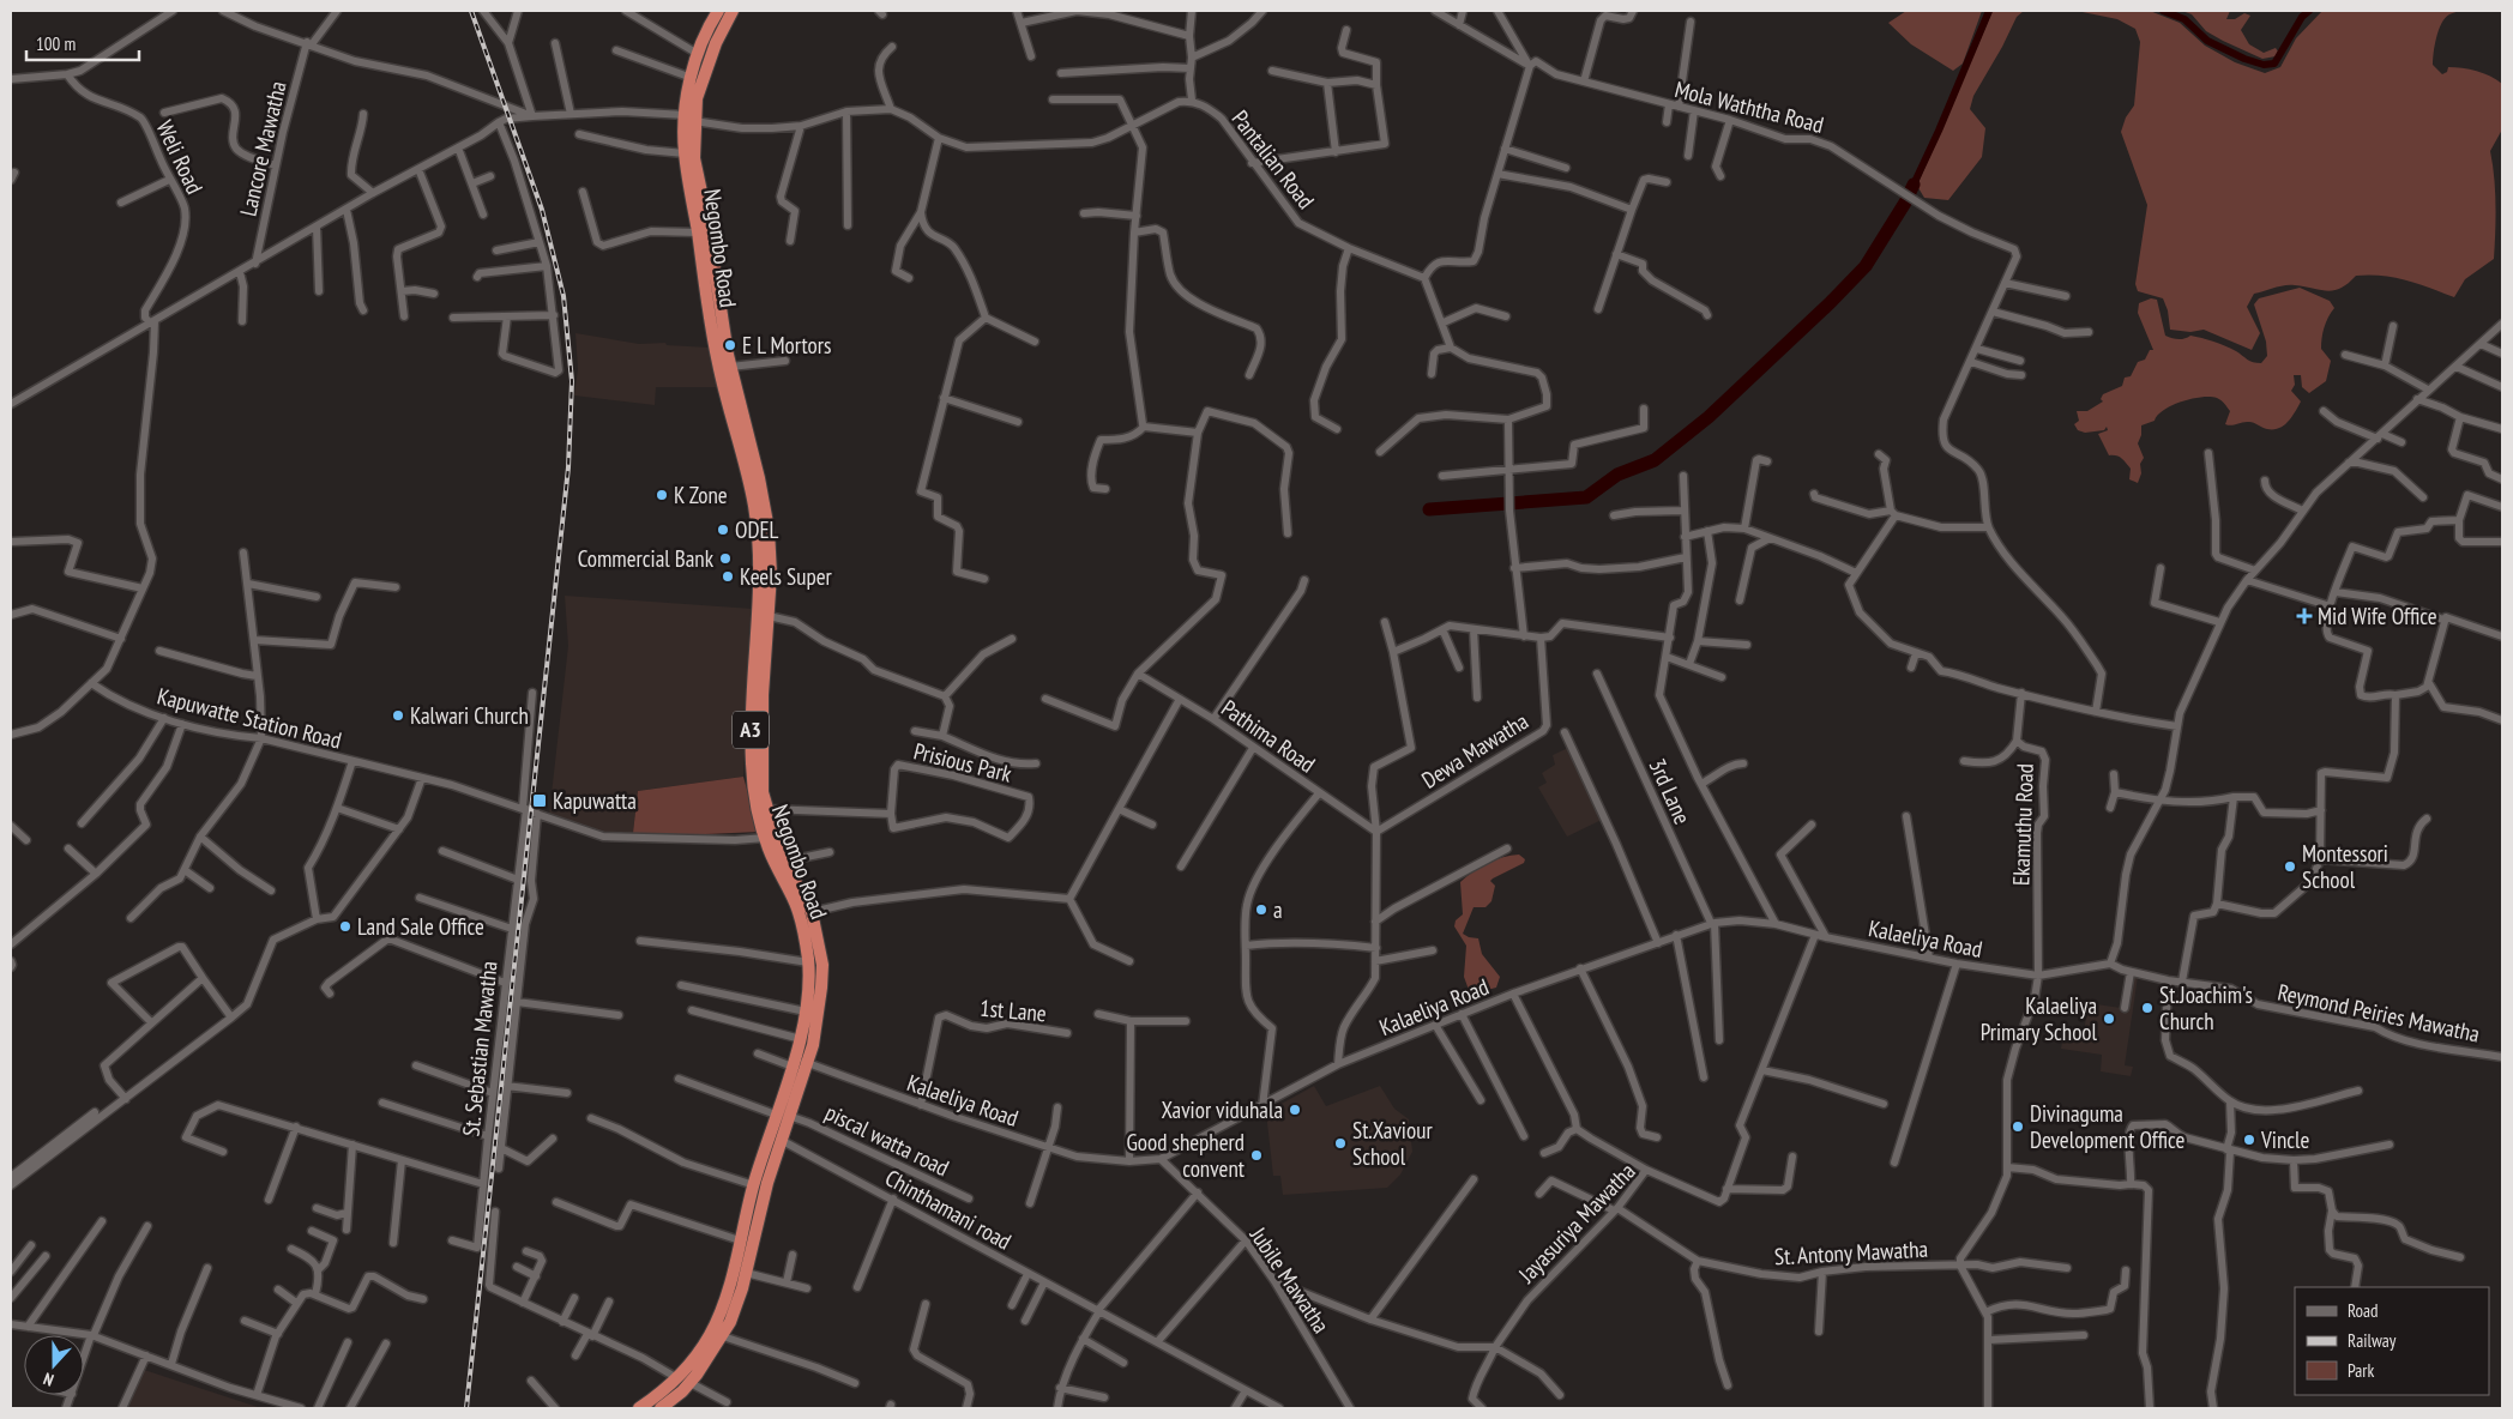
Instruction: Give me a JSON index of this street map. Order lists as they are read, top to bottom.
{
  "streets": {
    "highway": ["Negombo Road", "A3"],
    "street": [
      "Mola Waththa Road",
      "Lancore Mawatha",
      "Weli Road",
      "Pantalian Road",
      "Kapuwatte Station Road",
      "Pathima Road",
      "Dewa Mawatha",
      "Prisious Park",
      "3rd Lane",
      "Ekamuthu Road",
      "Kalaeliya Road",
      "1st Lane",
      "Reymond Peiries Mawatha",
      "St. Sebastian Mawatha",
      "piscal watta road",
      "Chinthamani road",
      "Jayasuriya Mawatha",
      "St. Antony Mawatha",
      "Jubile Mawatha"
    ]
  },
  "crossings": [
    ["Negombo Road", "Kapuwatte Station Road"],
    ["Negombo Road", "Kalaeliya Road"],
    ["Negombo Road", "piscal watta road"],
    ["Negombo Road", "Chinthamani road"],
    ["Kapuwatte Station Road", "St. Sebastian Mawatha"],
    ["Pathima Road", "Dewa Mawatha"],
    ["3rd Lane", "Kalaeliya Road"],
    ["Ekamuthu Road", "Kalaeliya Road"],
    ["Ekamuthu Road", "St. Antony Mawatha"],
    ["Kalaeliya Road", "1st Lane"],
    ["Kalaeliya Road", "Reymond Peiries Mawatha"],
    ["Kalaeliya Road", "Jubile Mawatha"],
    ["Jayasuriya Mawatha", "St. Antony Mawatha"]
  ],
  "places": {
    "other": [
      "E L Mortors",
      "K Zone",
      "ODEL",
      "Commercial Bank",
      "Keels Super",
      "Kalwari Church",
      "Montessori School",
      "a",
      "Land Sale Office",
      "St.Joachim's Church",
      "Kalaeliya Primary School",
      "Xavior viduhala",
      "Divinaguma Development Office",
      "Vincle",
      "St.Xaviour School",
      "Good shepherd convent"
    ],
    "health": ["Mid Wife Office"],
    "transit": ["Kapuwatta"]
  },
  "legend": ["Road", "Railway", "Park"],
  "scale_bar": "100 m",
  "north": "bottom"
}
